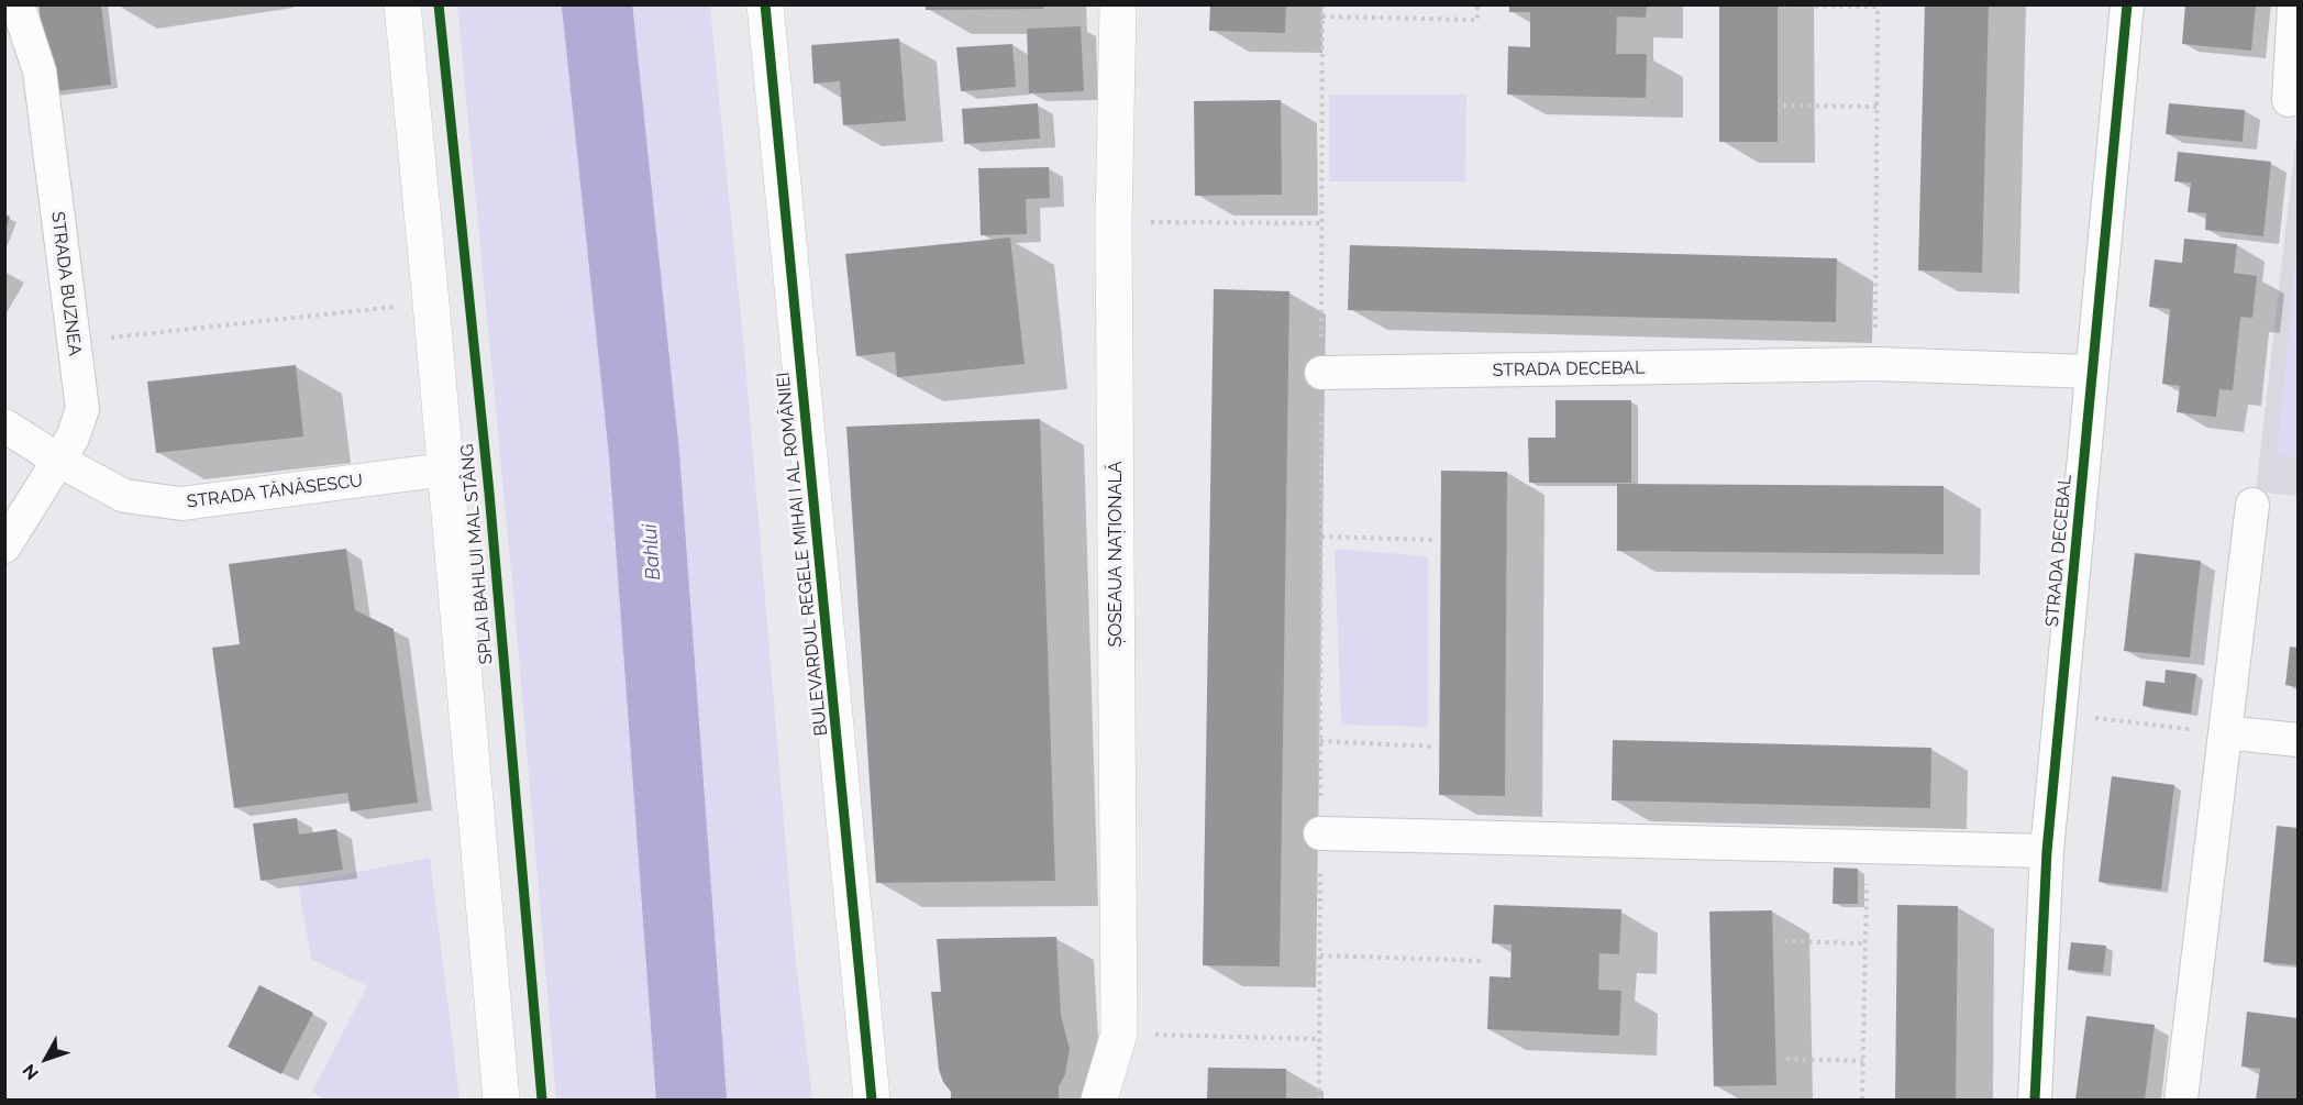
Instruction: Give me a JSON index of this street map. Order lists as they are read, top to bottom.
{
  "streets": {
    "main road": ["BULEVARDUL REGELE MIHAI I AL ROMÂNIEI", "ȘOSEAUA NAȚIONALĂ"],
    "street": ["STRADA BUZNEA", "STRADA DECEBAL", "STRADA TĂNĂSESCU"],
    "cycle path": ["SPLAI BAHLUI MAL STÂNG"]
  },
  "crossings": [
    ["STRADA BUZNEA", "STRADA TĂNĂSESCU"]
  ],
  "water": ["Bahlui"],
  "north": "bottom left"
}
